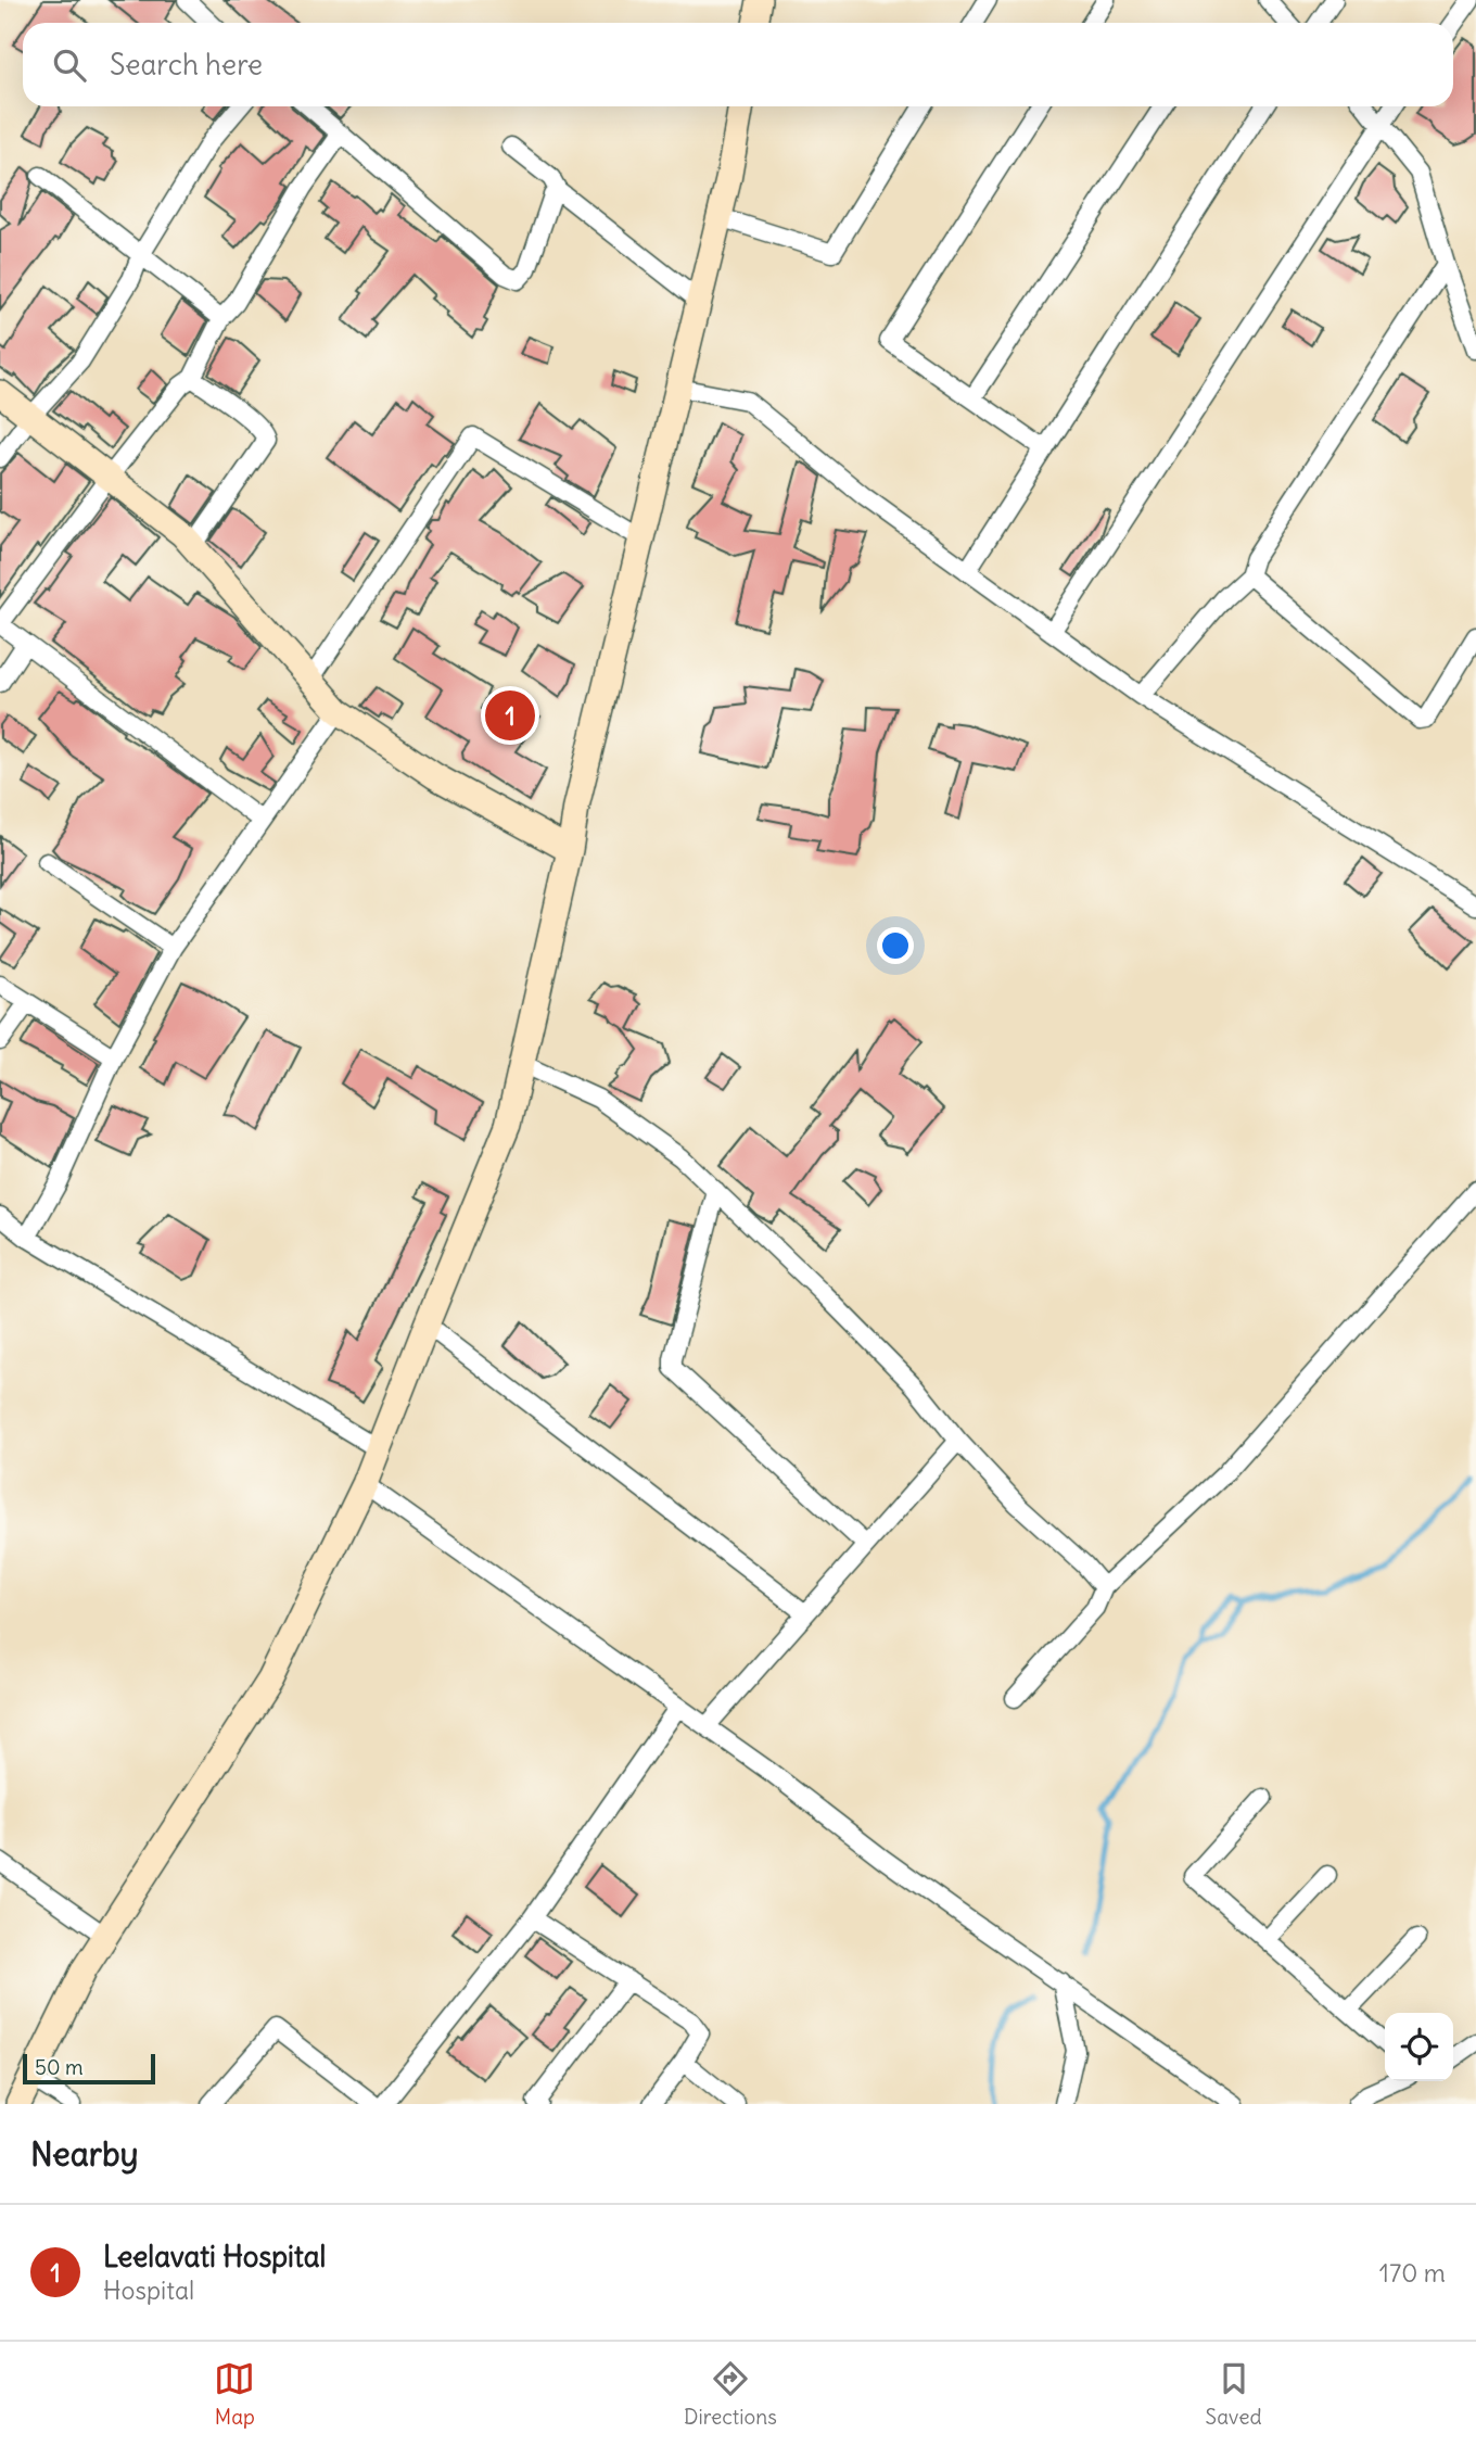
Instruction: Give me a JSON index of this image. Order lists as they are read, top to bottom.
{
  "scale_bar": "50 m",
  "page": {
    "search": "Search here",
    "pins": "1",
    "scale": "50 m",
    "heading": "Nearby",
    "list": [
      {
        "mark": "1",
        "name": "Leelavati Hospital",
        "note": "Hospital",
        "value": "170 m"
      }
    ],
    "nav": ["Map", "Directions", "Saved"]
  }
}
